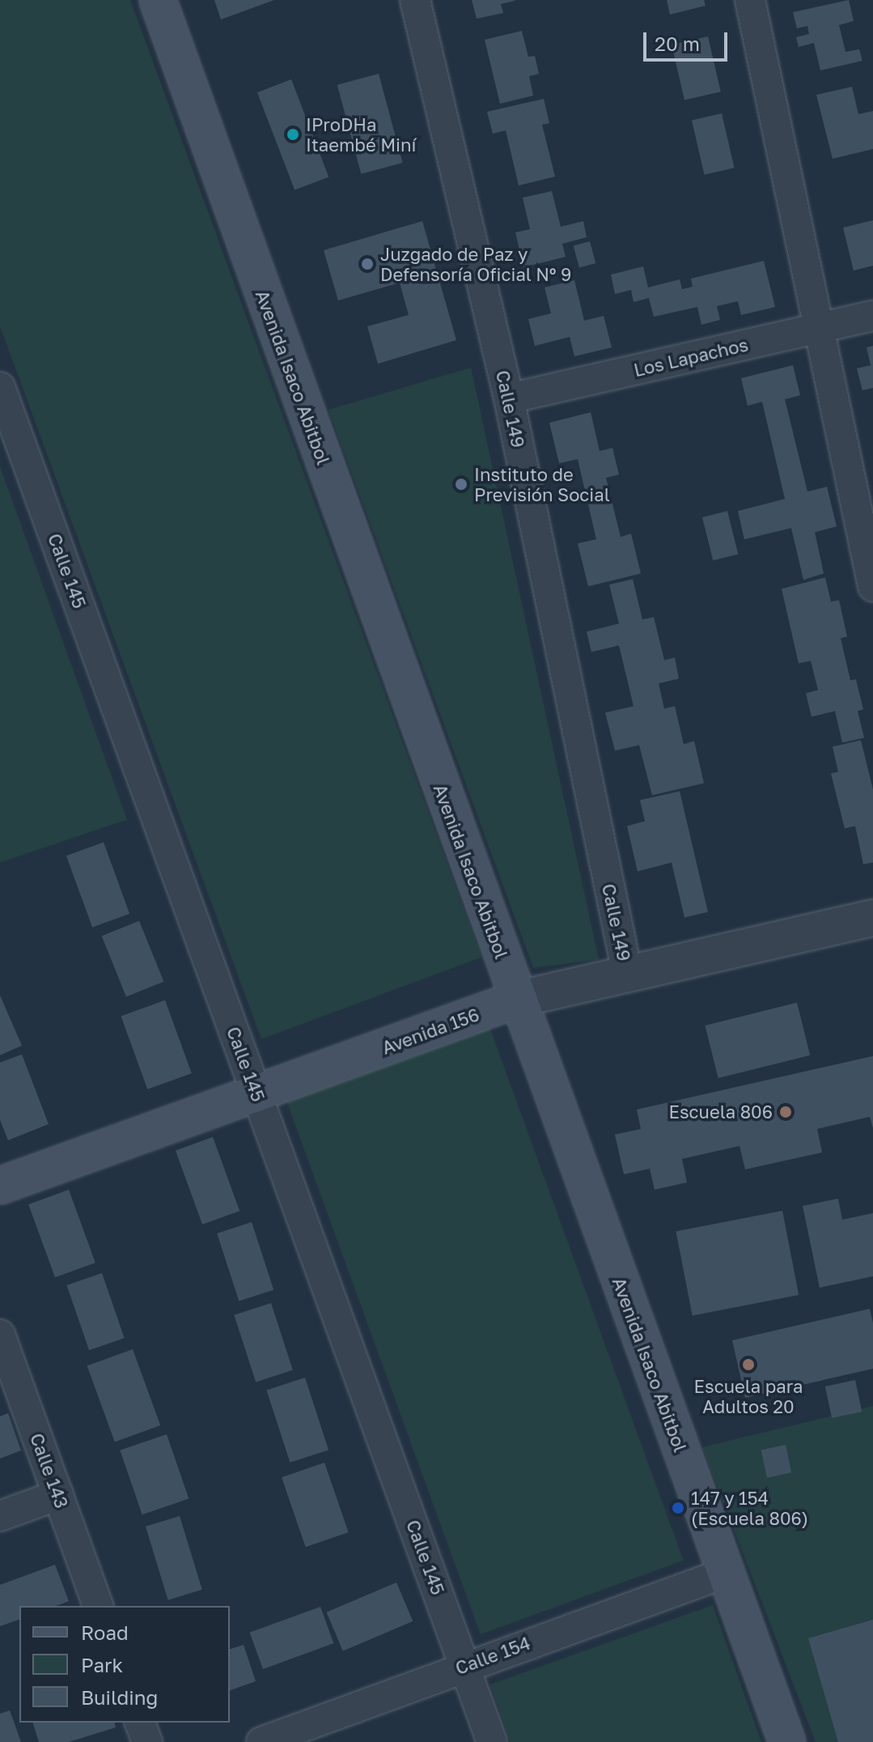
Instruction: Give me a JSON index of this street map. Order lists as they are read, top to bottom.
{
  "streets": {
    "main road": ["Avenida Isaco Abitbol", "Avenida 156"],
    "street": [
      "Los Lapachos",
      "Calle 149",
      "Calle 145",
      "Calle 143",
      "Calle 154"
    ]
  },
  "crossings": [
    ["Los Lapachos", "Calle 149"],
    ["Avenida Isaco Abitbol", "Avenida 156"],
    ["Avenida Isaco Abitbol", "Calle 154"],
    ["Calle 149", "Avenida 156"],
    ["Calle 145", "Avenida 156"],
    ["Calle 145", "Calle 154"]
  ],
  "places": [
    "IProDHa Itaembé Miní",
    "Juzgado de Paz y Defensoría Oficial Nº 9",
    "Instituto de Previsión Social",
    "Escuela 806",
    "Escuela para Adultos 20",
    "147 y 154 (Escuela 806)"
  ],
  "legend": ["Road", "Park", "Building"],
  "scale_bar": "20 m"
}
